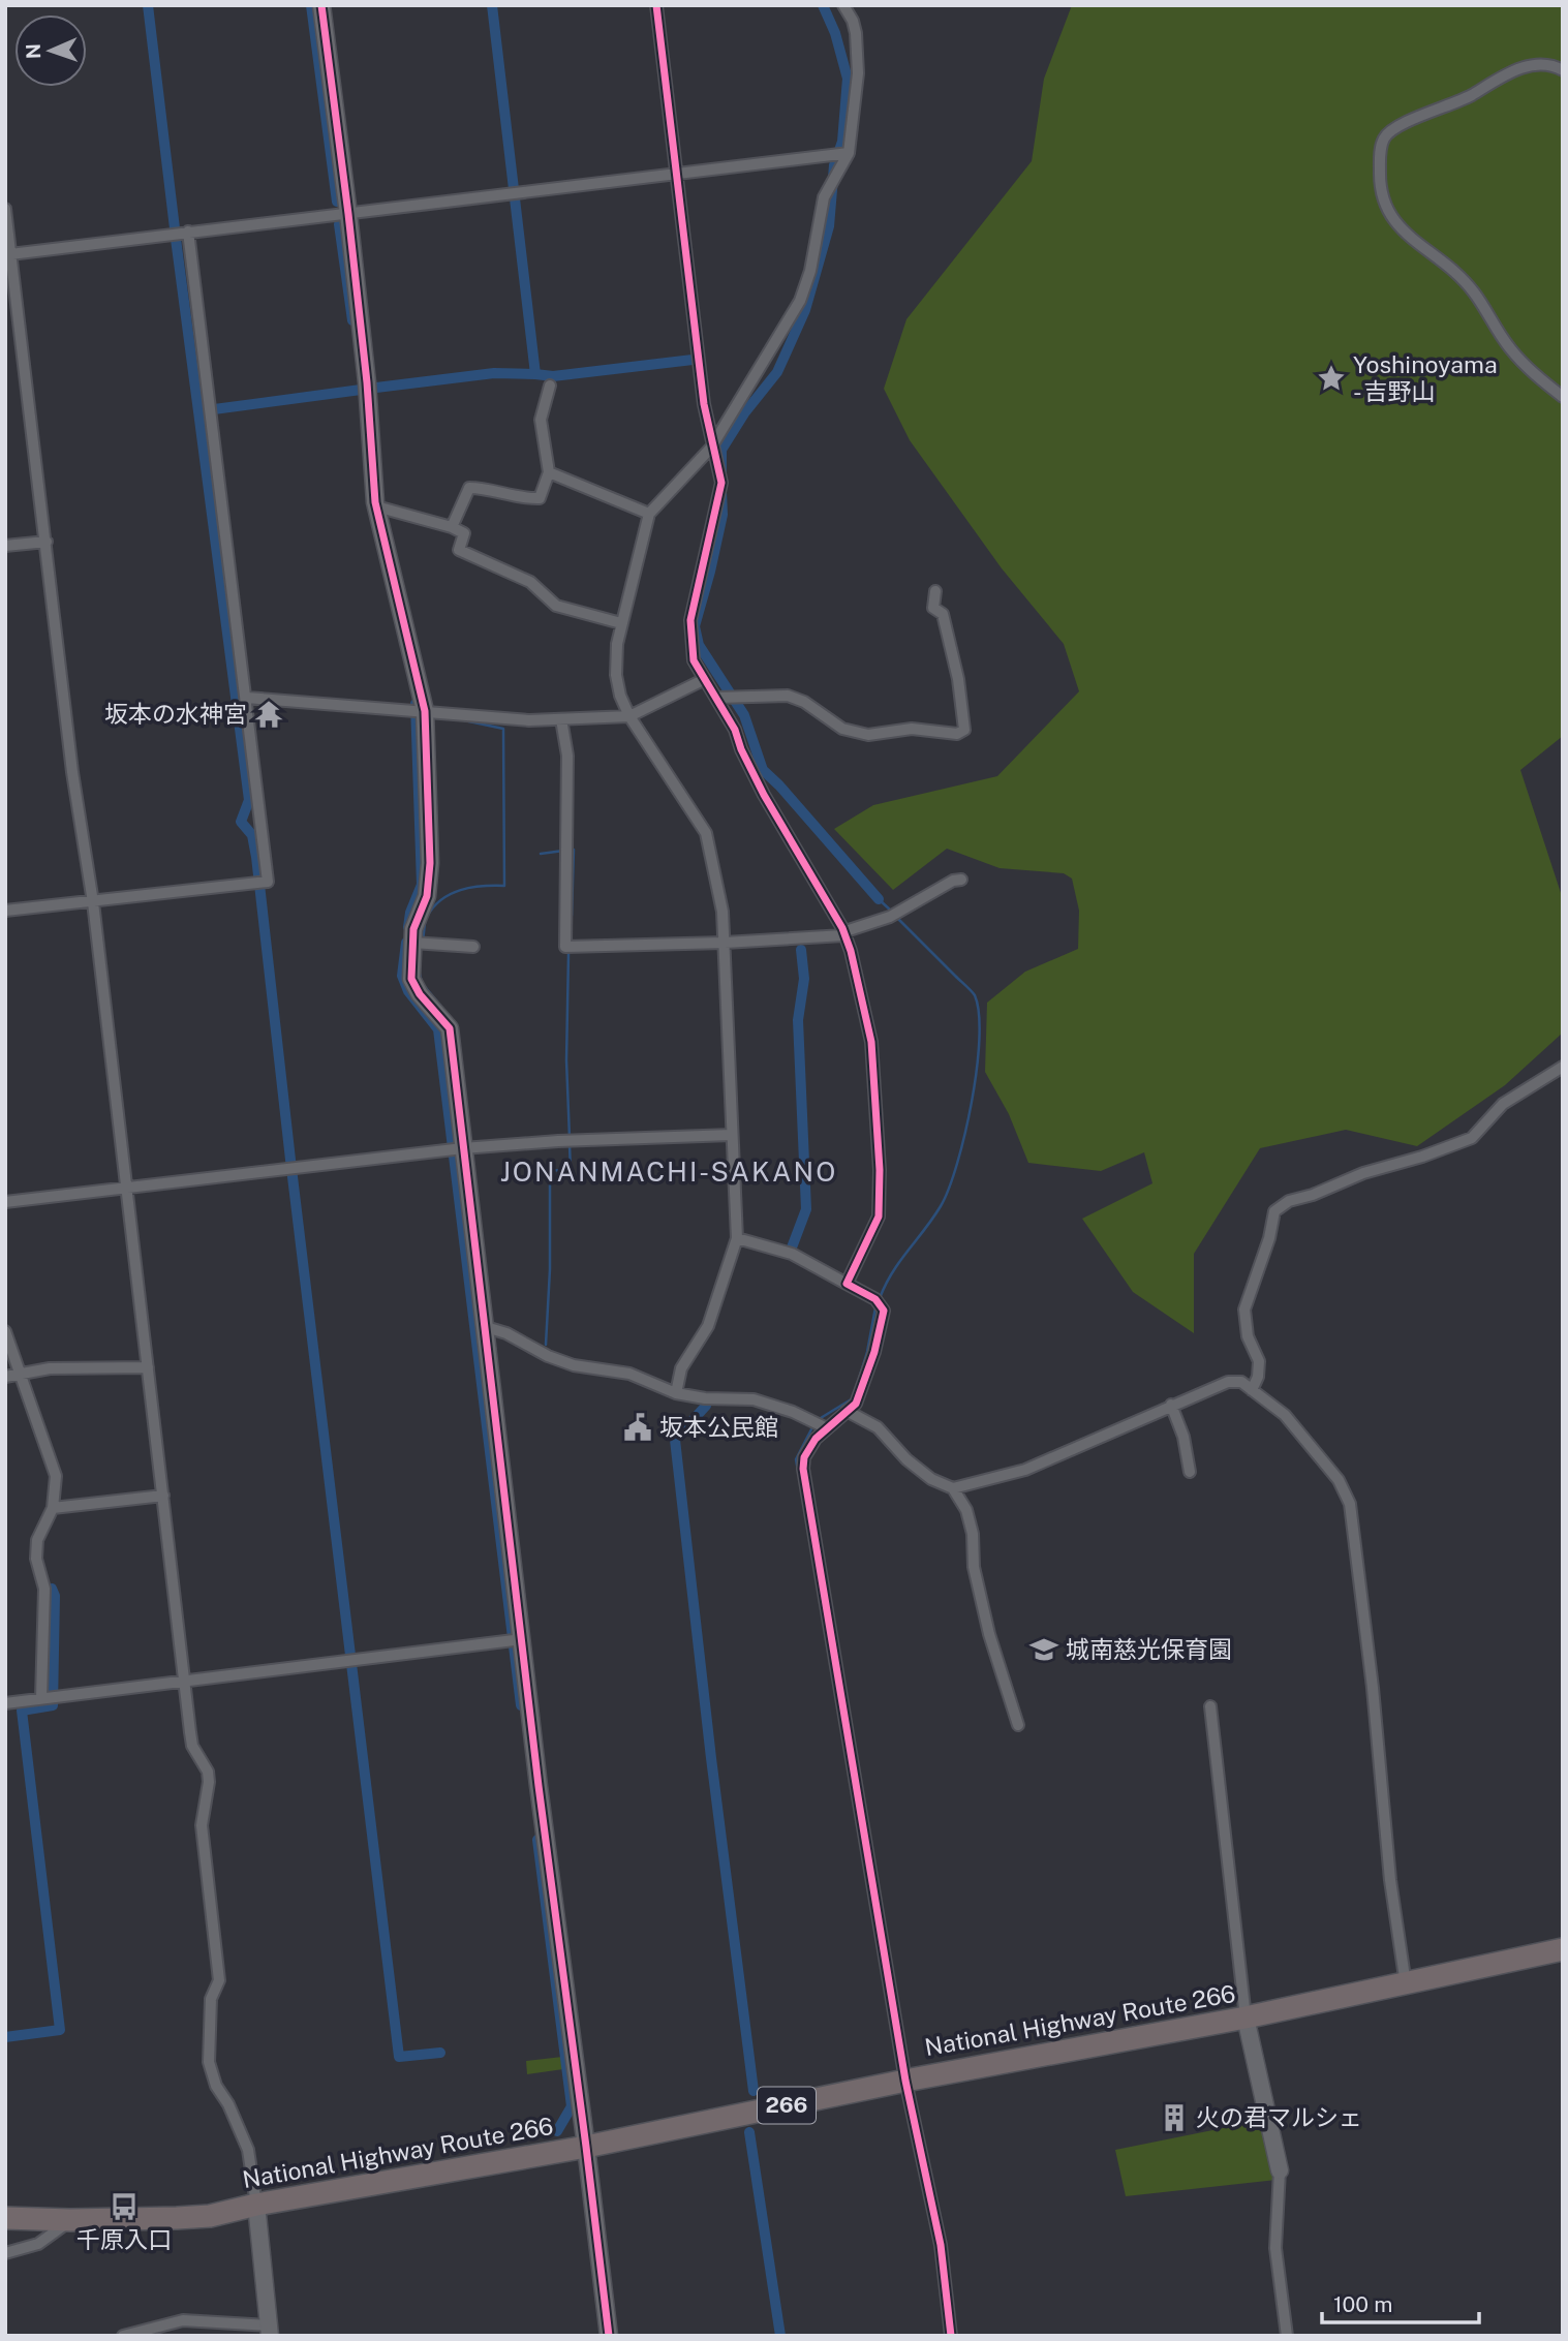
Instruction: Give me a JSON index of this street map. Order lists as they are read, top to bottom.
{
  "streets": {
    "highway": ["National Highway Route 266", "266"]
  },
  "districts": ["JONANMACHI-SAKANO"],
  "places": {
    "place": ["Yoshinoyama - 吉野山"],
    "temple": ["坂本の水神宮"],
    "public building": ["坂本公民館"],
    "school or university": ["城南慈光保育園"],
    "building": ["火の君マルシェ"],
    "bus stop": ["千原入口"]
  },
  "scale_bar": "100 m",
  "north": "left"
}
